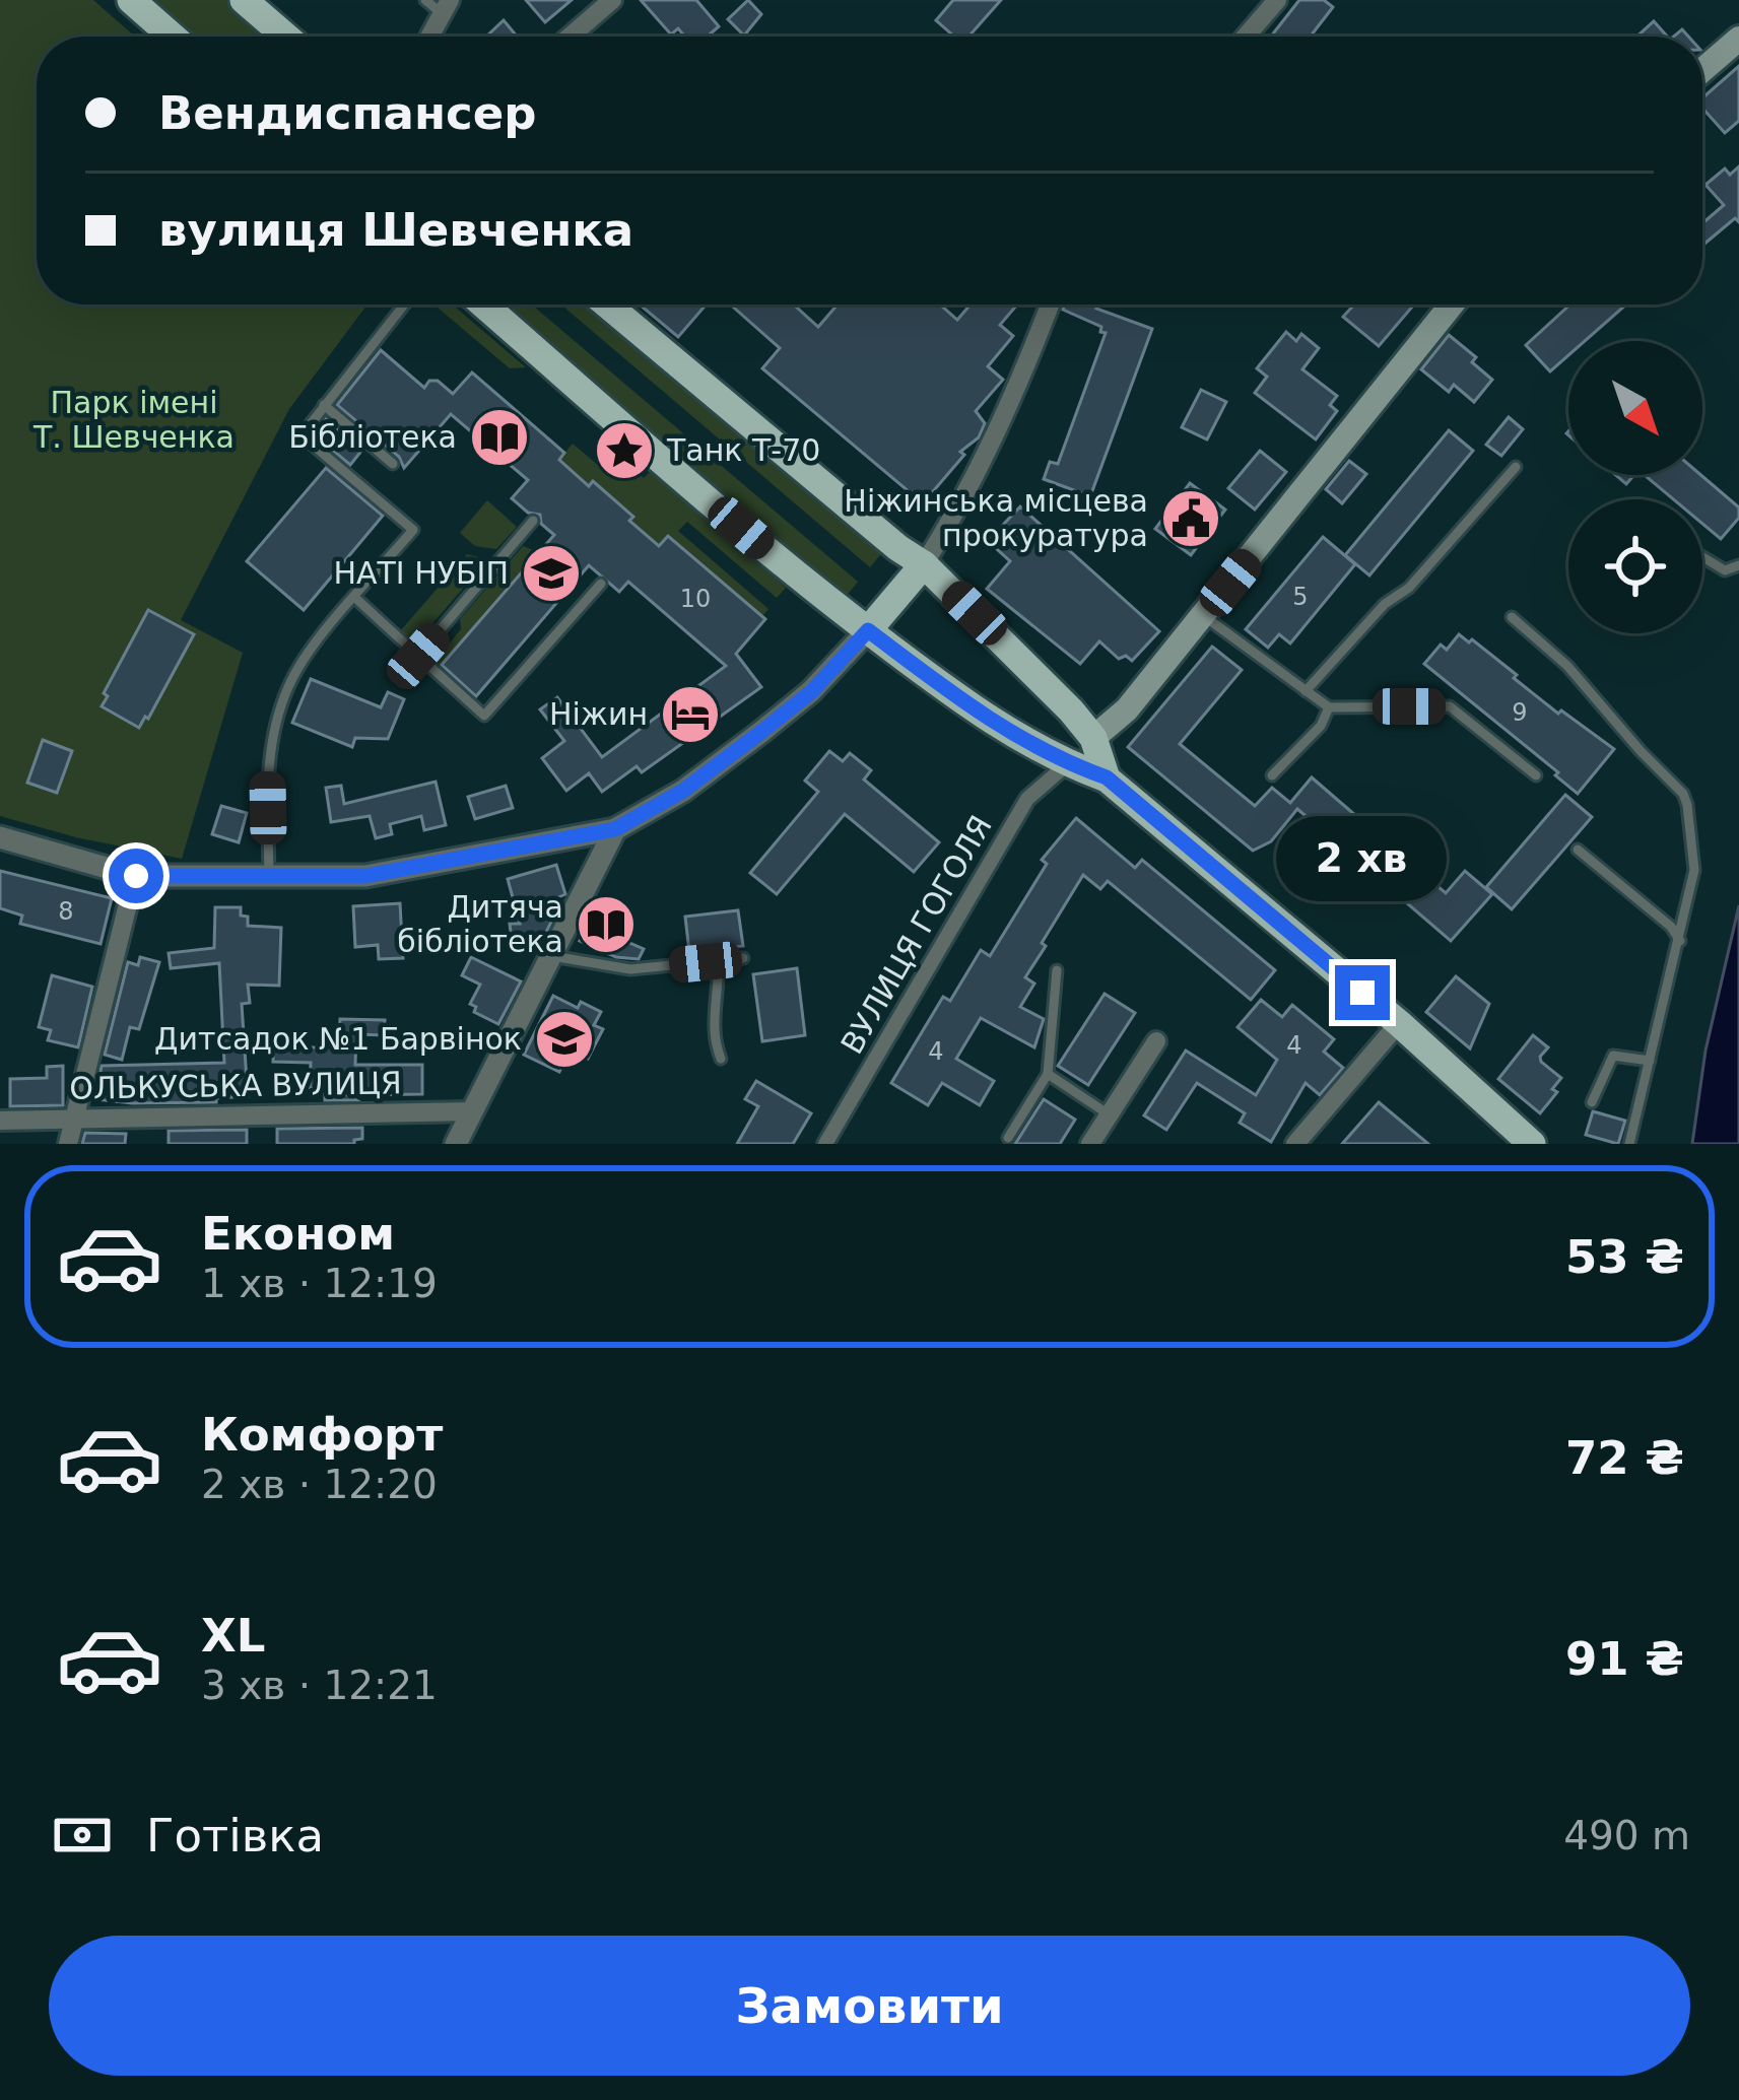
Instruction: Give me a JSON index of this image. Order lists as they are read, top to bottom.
{
  "streets": {
    "street": ["ВУЛИЦЯ ГОГОЛЯ", "ОЛЬКУСЬКА ВУЛИЦЯ"]
  },
  "parks": ["Парк імені Т. Шевченка"],
  "places": {
    "library": ["Бібліотека", "Дитяча бібліотека"],
    "place": ["Танк Т-70"],
    "public building": ["Ніжинська місцева прокуратура"],
    "school or university": ["НАТІ НУБІП", "Дитсадок №1 Барвінок"],
    "hotel": ["Ніжин"]
  },
  "house_numbers": [
    "5",
    "10",
    "9",
    "8",
    "4",
    "4"
  ],
  "north": "bottom right",
  "page": {
    "banner": ["Вендиспансер", "вулиця Шевченка"],
    "bubble": "2 хв",
    "list": [
      {
        "name": "Економ",
        "note": "1 хв · 12:19",
        "value": "53 ₴"
      },
      {
        "name": "Комфорт",
        "note": "2 хв · 12:20",
        "value": "72 ₴"
      },
      {
        "name": "XL",
        "note": "3 хв · 12:21",
        "value": "91 ₴"
      }
    ],
    "pay": ["Готівка", "490 m"],
    "buttons": "Замовити"
  }
}
